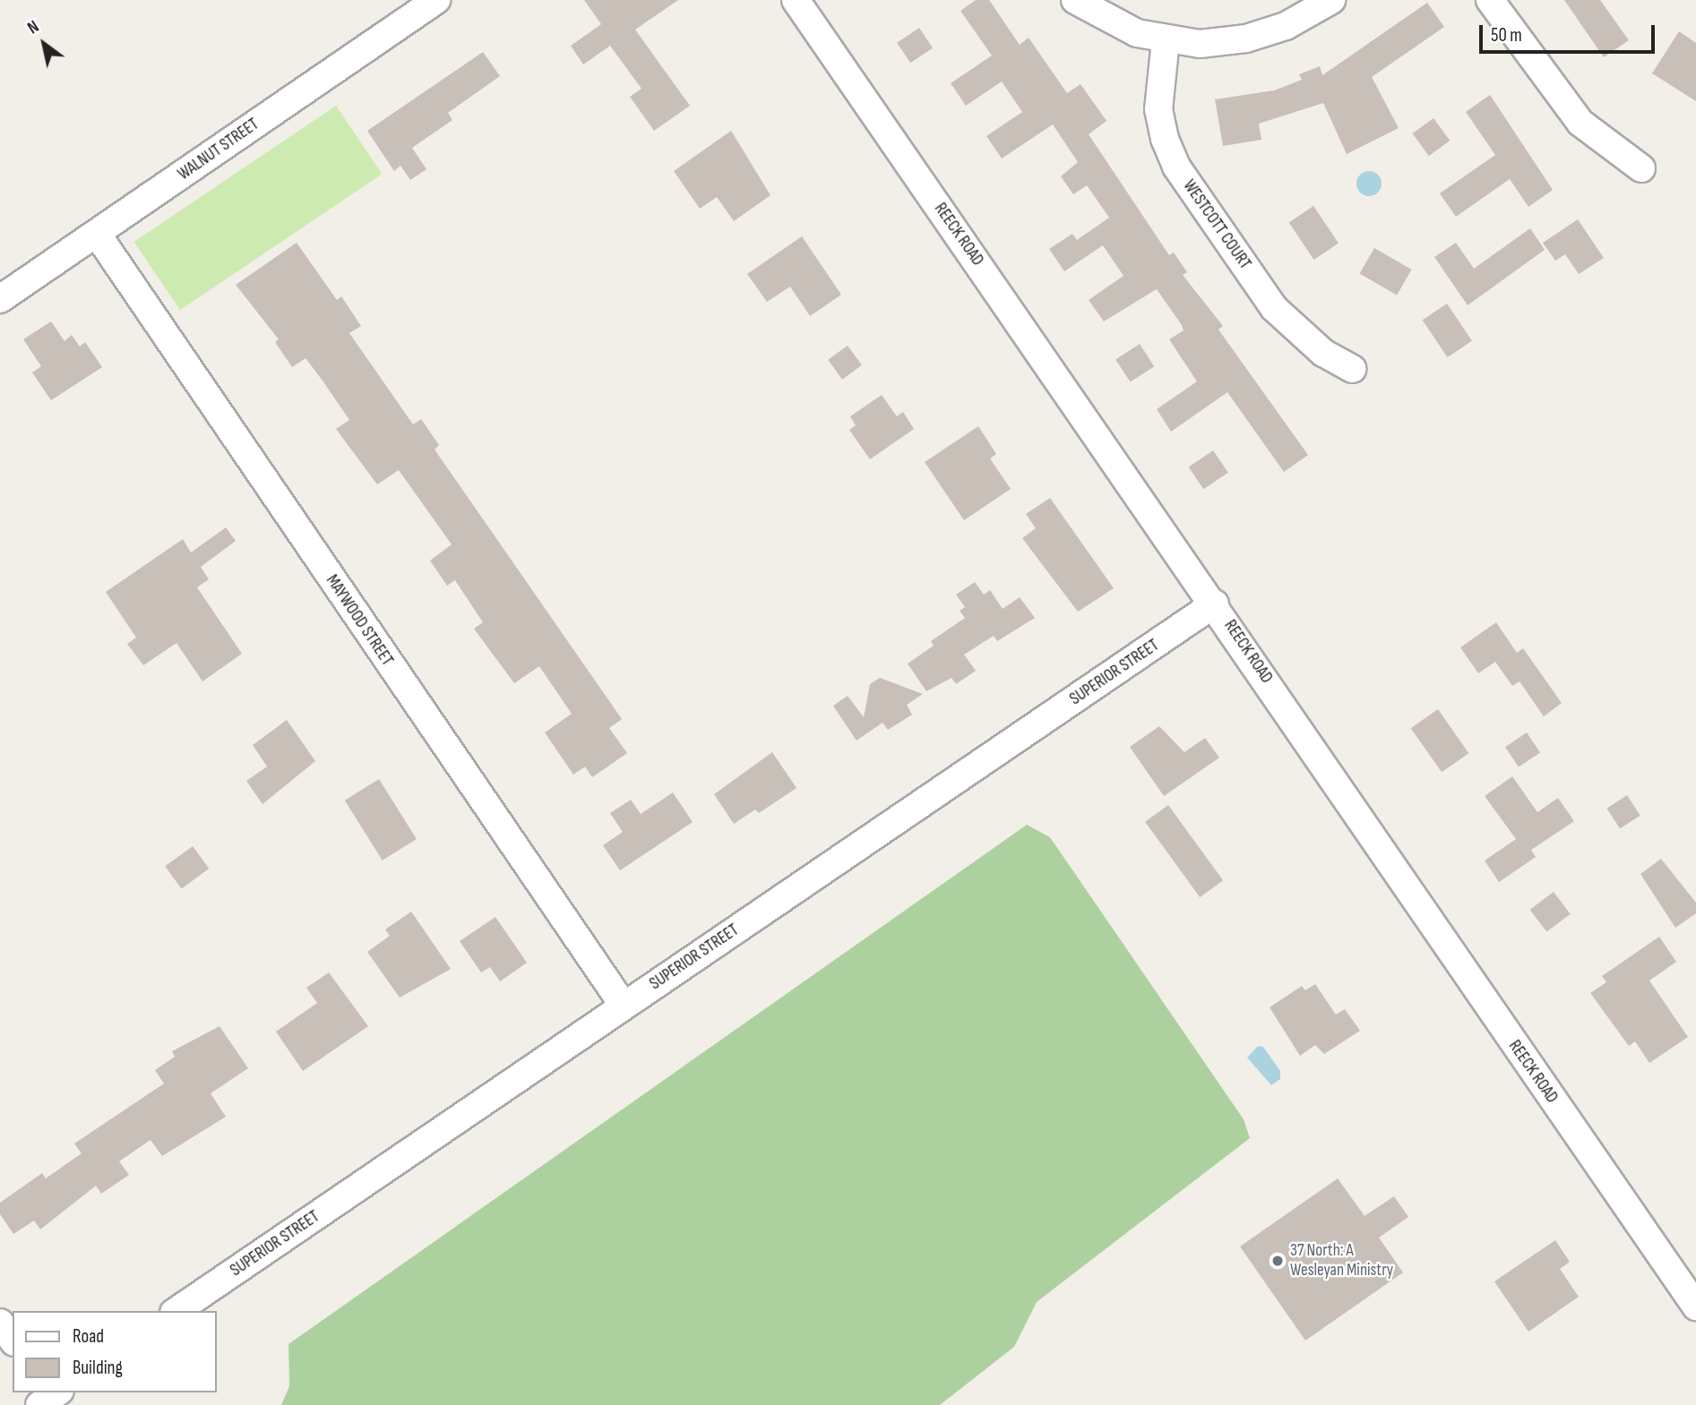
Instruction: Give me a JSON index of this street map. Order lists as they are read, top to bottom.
{
  "streets": {
    "street": [
      "WALNUT STREET",
      "WESTCOTT COURT",
      "REECK ROAD",
      "MAYWOOD STREET",
      "SUPERIOR STREET"
    ]
  },
  "crossings": [
    ["WALNUT STREET", "MAYWOOD STREET"],
    ["REECK ROAD", "SUPERIOR STREET"],
    ["MAYWOOD STREET", "SUPERIOR STREET"]
  ],
  "places": ["37 North: A Wesleyan Ministry"],
  "legend": ["Road", "Building"],
  "scale_bar": "50 m",
  "north": "top left"
}
